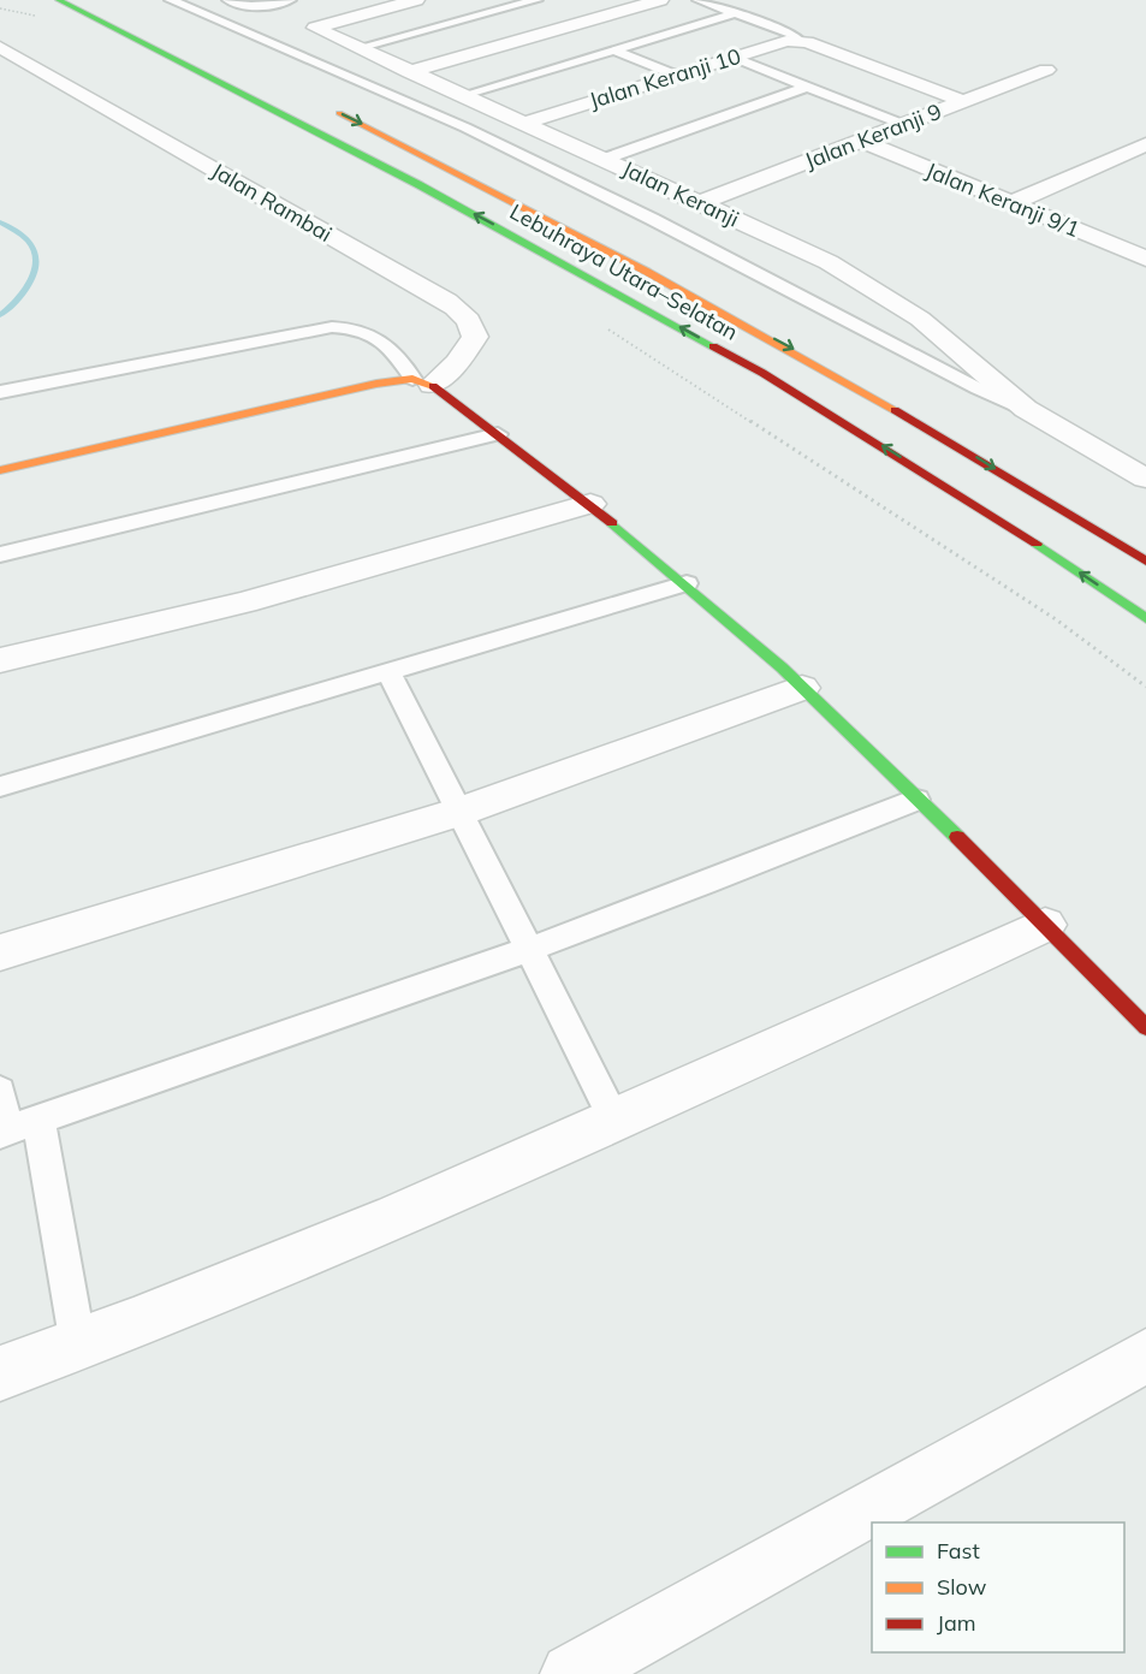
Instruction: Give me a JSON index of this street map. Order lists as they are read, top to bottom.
{
  "streets": {
    "main road": ["Lebuhraya Utara–Selatan"],
    "street": [
      "Jalan Keranji 10",
      "Jalan Keranji 9",
      "Jalan Keranji",
      "Jalan Keranji 9/1",
      "Jalan Rambai"
    ]
  },
  "crossings": [
    ["Jalan Keranji 10", "Jalan Keranji"],
    ["Jalan Keranji 9", "Jalan Keranji"],
    ["Jalan Keranji 9", "Jalan Keranji 9/1"]
  ],
  "legend": ["Fast", "Slow", "Jam"]
}
